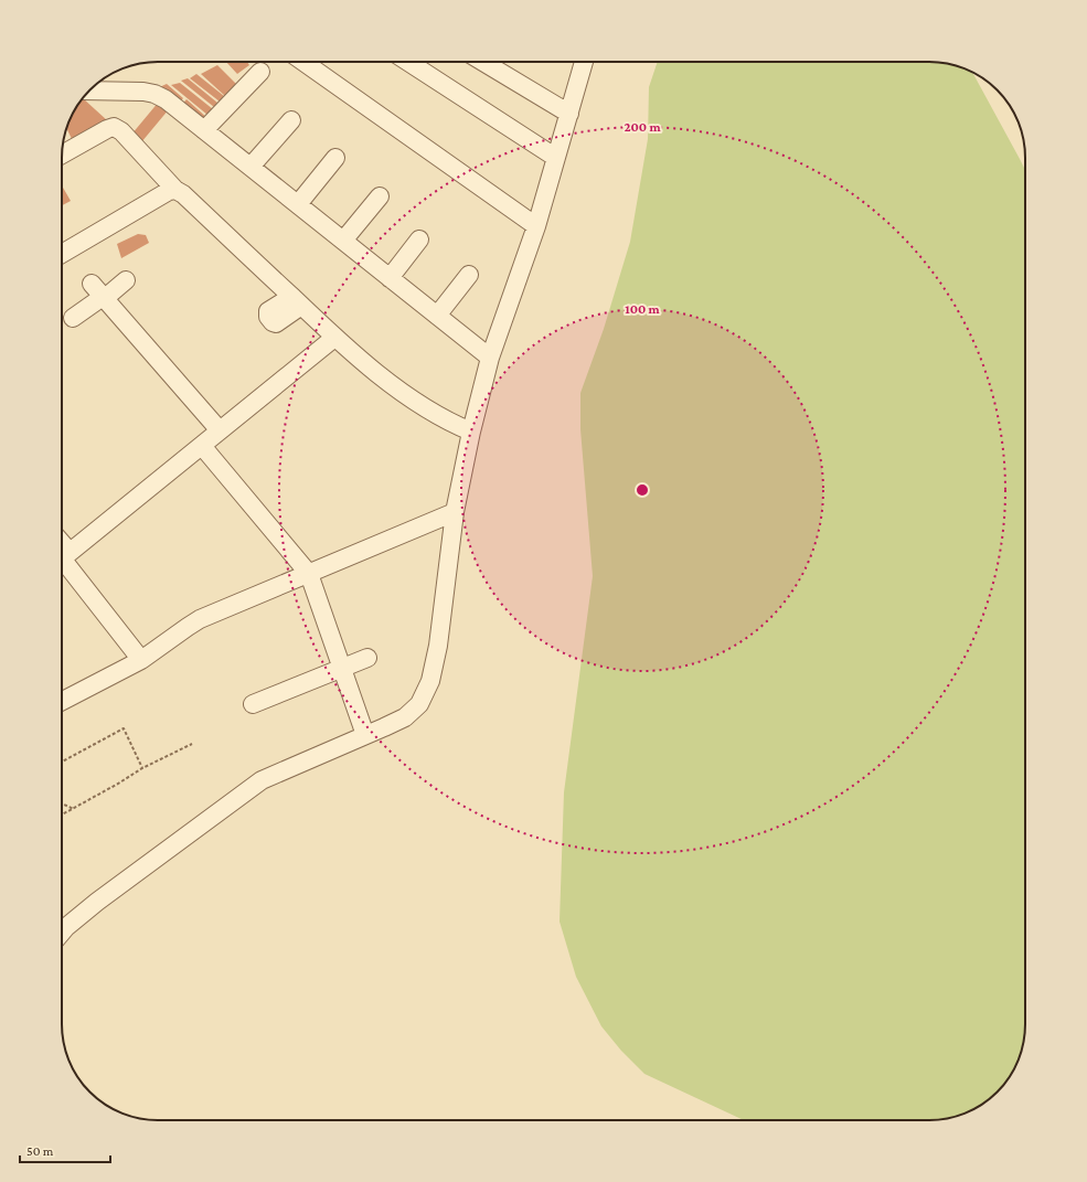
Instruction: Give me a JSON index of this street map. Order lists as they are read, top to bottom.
{
  "scale_bar": "50 m",
  "rings": ["200 m", "100 m"]
}
